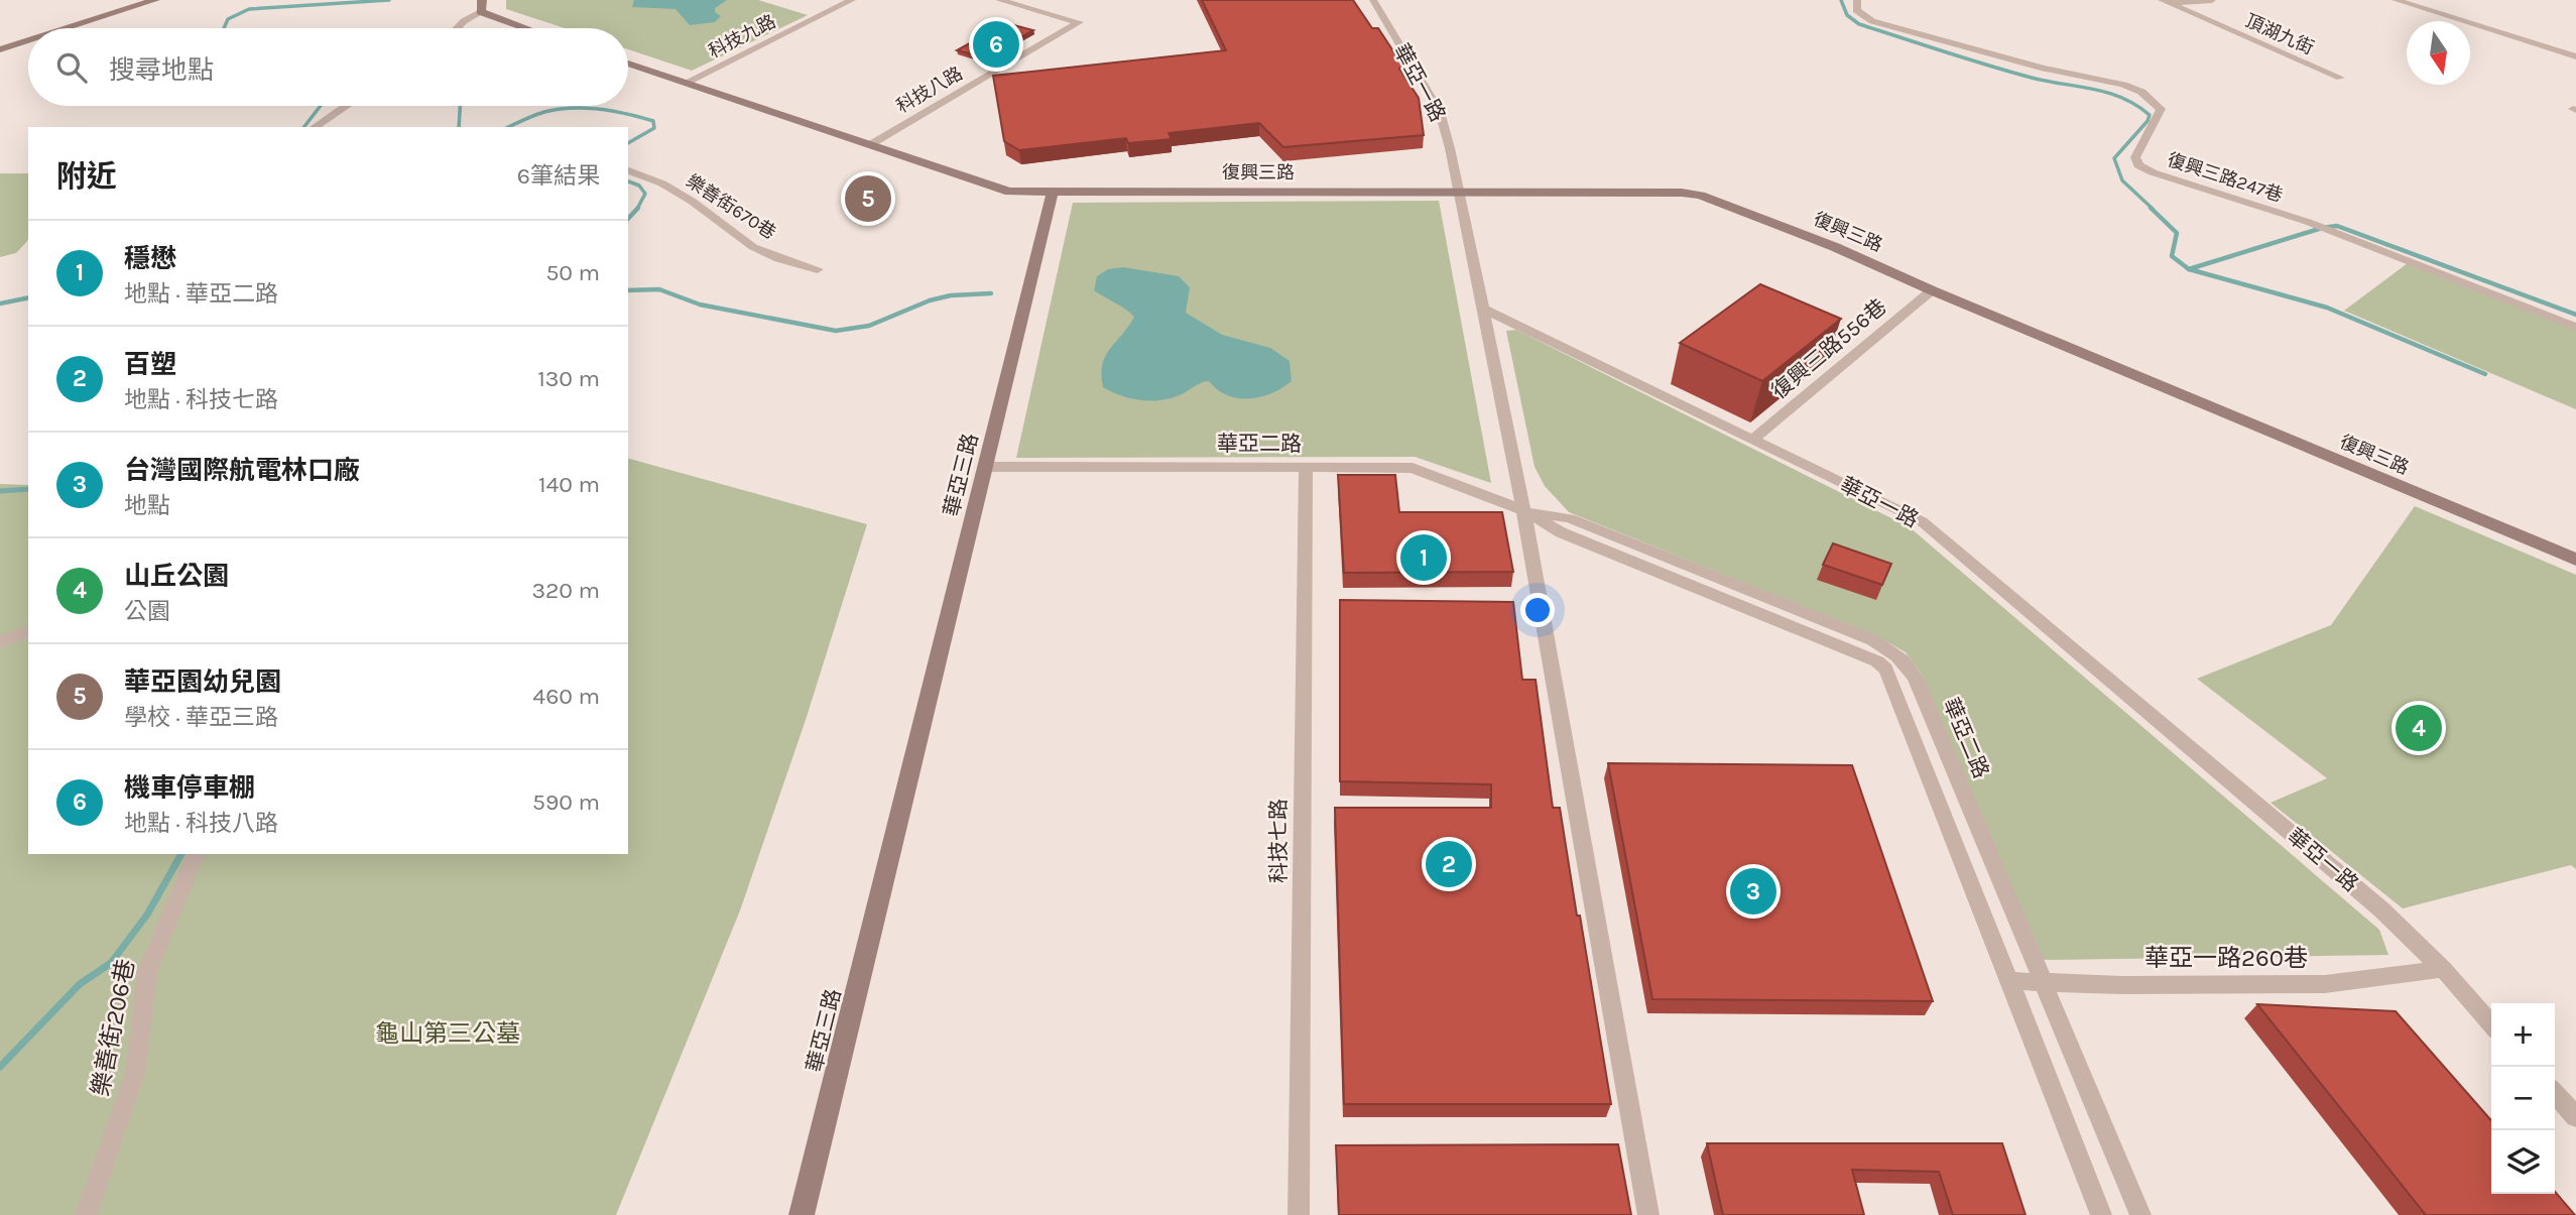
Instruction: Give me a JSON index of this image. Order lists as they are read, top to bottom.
{
  "streets": {
    "street": [
      "頂湖九街",
      "科技九路",
      "華亞一路",
      "科技八路",
      "復興三路",
      "復興三路247巷",
      "樂善街670巷",
      "復興三路556巷",
      "華亞二路",
      "華亞三路",
      "科技七路",
      "華亞一路260巷",
      "樂善街206巷"
    ]
  },
  "crossings": [
    ["華亞一路", "復興三路"],
    ["華亞一路", "復興三路556巷"],
    ["華亞一路", "華亞一路260巷"],
    ["復興三路", "復興三路556巷"],
    ["復興三路", "華亞三路"],
    ["華亞二路", "華亞三路"],
    ["華亞二路", "科技七路"],
    ["華亞二路", "華亞一路260巷"]
  ],
  "parks": ["龜山第三公墓"],
  "north": "bottom",
  "page": {
    "pins": [
      "6",
      "5",
      "1",
      "4",
      "2",
      "3"
    ],
    "search": "搜尋地點",
    "heading": ["附近", "6筆結果"],
    "list": [
      {
        "mark": "1",
        "name": "穩懋",
        "note": "地點 · 華亞二路",
        "value": "50 m"
      },
      {
        "mark": "2",
        "name": "百塑",
        "note": "地點 · 科技七路",
        "value": "130 m"
      },
      {
        "mark": "3",
        "name": "台灣國際航電林口廠",
        "note": "地點",
        "value": "140 m"
      },
      {
        "mark": "4",
        "name": "山丘公園",
        "note": "公園",
        "value": "320 m"
      },
      {
        "mark": "5",
        "name": "華亞園幼兒園",
        "note": "學校 · 華亞三路",
        "value": "460 m"
      },
      {
        "mark": "6",
        "name": "機車停車棚",
        "note": "地點 · 科技八路",
        "value": "590 m"
      }
    ],
    "map_buttons": ["+", "−"]
  }
}
